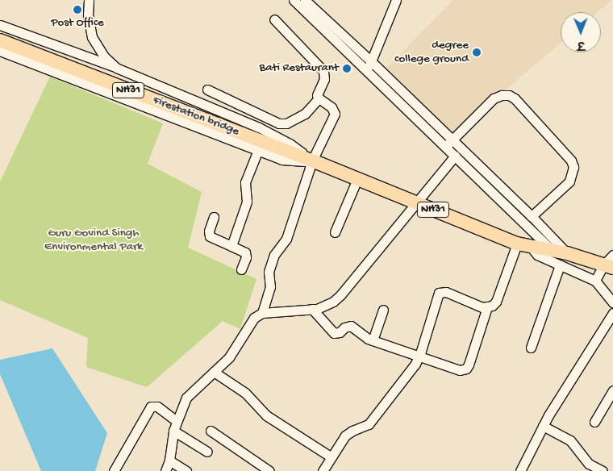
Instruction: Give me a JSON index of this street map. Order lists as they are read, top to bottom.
{
  "streets": {
    "highway": ["NH31", "Firestation bridge"]
  },
  "crossings": [
    ["NH31", "Firestation bridge"]
  ],
  "parks": ["Guru Govind Singh Environmental Park"],
  "places": ["Post Office", "degree college ground", "Bati Restaurant"],
  "north": "bottom"
}
